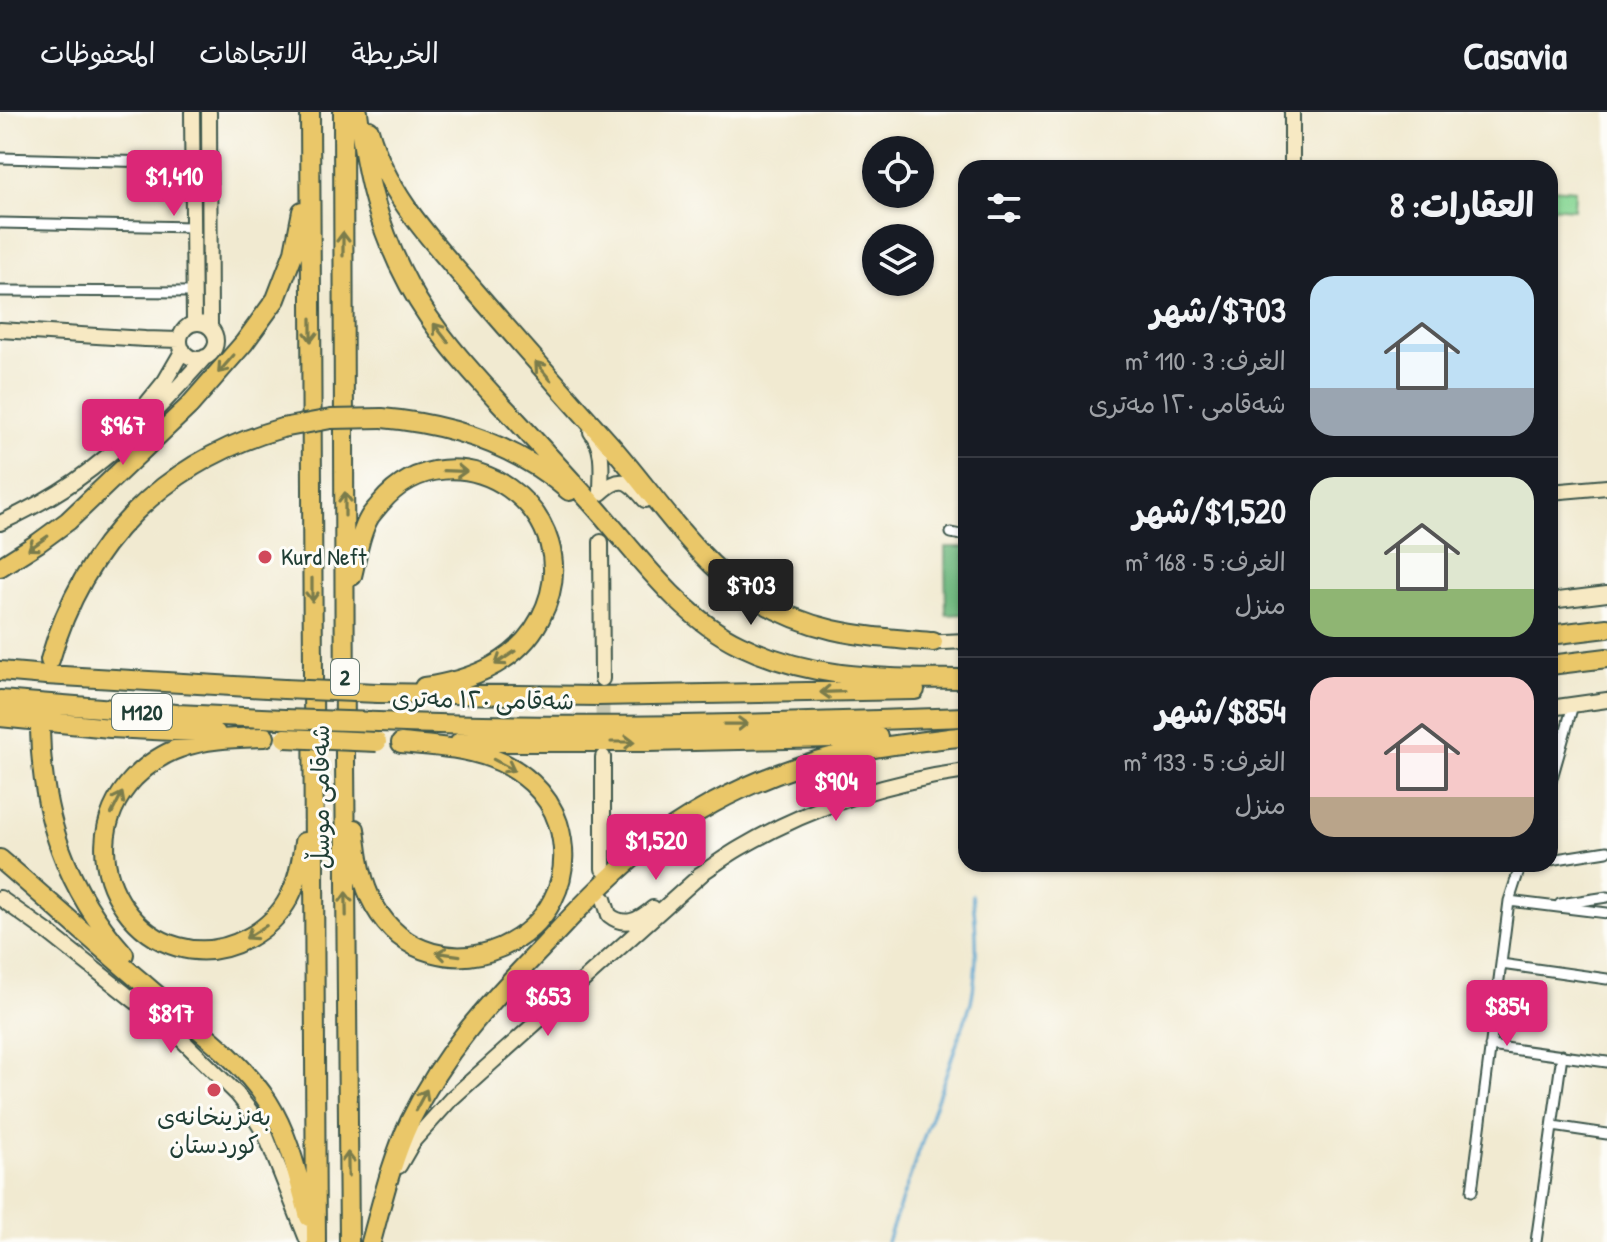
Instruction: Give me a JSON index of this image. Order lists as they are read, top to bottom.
{
  "streets": {
    "highway": [
      "2",
      "شەقامی ١٢٠ مەتری",
      "M120",
      "شەقامی موسڵ"
    ]
  },
  "places": ["Kurd Neft", "بەنزینخانەی کوردستان"],
  "page": {
    "header": "Casavia",
    "nav": ["الخريطة", "الاتجاهات", "المحفوظات"],
    "price": [
      "$1,410",
      "$967",
      "$703",
      "$904",
      "$1,520",
      "$653",
      "$854",
      "$817"
    ],
    "heading": "العقارات: 8",
    "list": [
      {
        "name": "$703/شهر",
        "note": "الغرف: 3 · 110 m² · شەقامی ١٢٠ مەتری"
      },
      {
        "name": "$1,520/شهر",
        "note": "الغرف: 5 · 168 m² · منزل"
      },
      {
        "name": "$854/شهر",
        "note": "الغرف: 5 · 133 m² · منزل"
      }
    ]
  }
}
